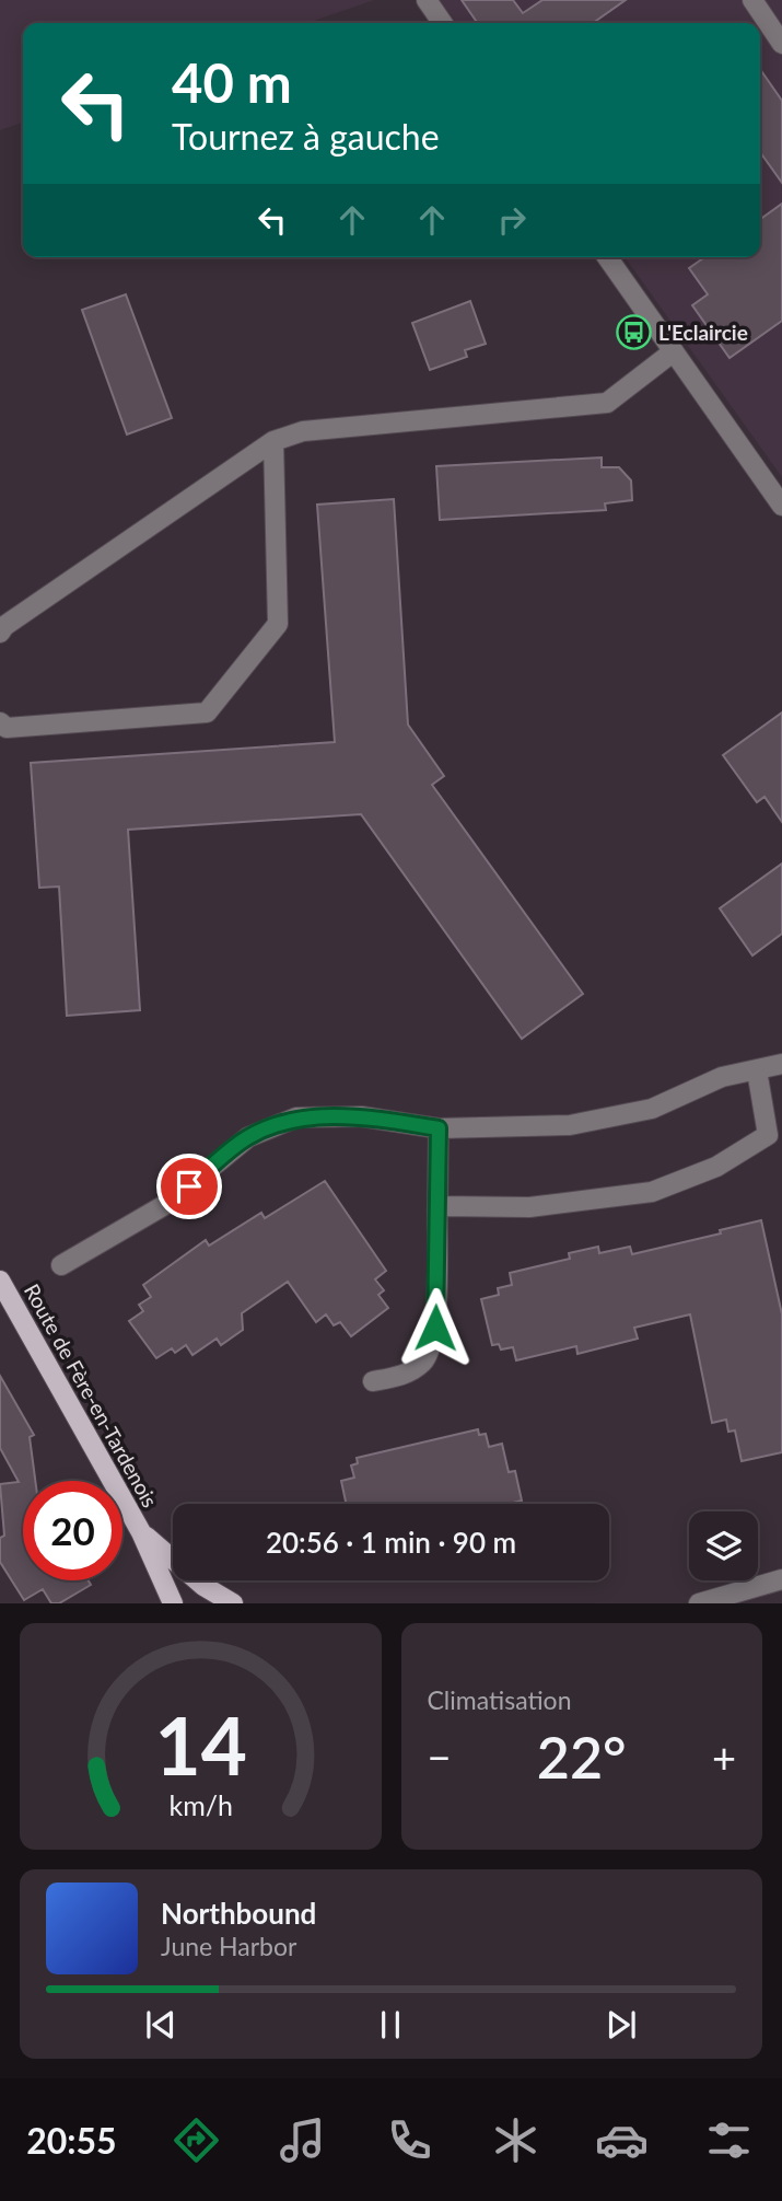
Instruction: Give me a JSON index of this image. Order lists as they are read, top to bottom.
{
  "streets": {
    "main road": ["Route de Fère-en-Tardenois"]
  },
  "places": {
    "bus stop": ["L'Eclaircie"]
  },
  "page": {
    "turn": ["40 m", "Tournez à gauche"],
    "limit": "20",
    "trip": "20:56 · 1 min · 90 m",
    "tile": "Climatisation",
    "heat": ["−", "22°", "+"],
    "song": ["Northbound", "June Harbor"],
    "tabs": "20:55",
    "gauge": ["14", "km/h"]
  }
}
